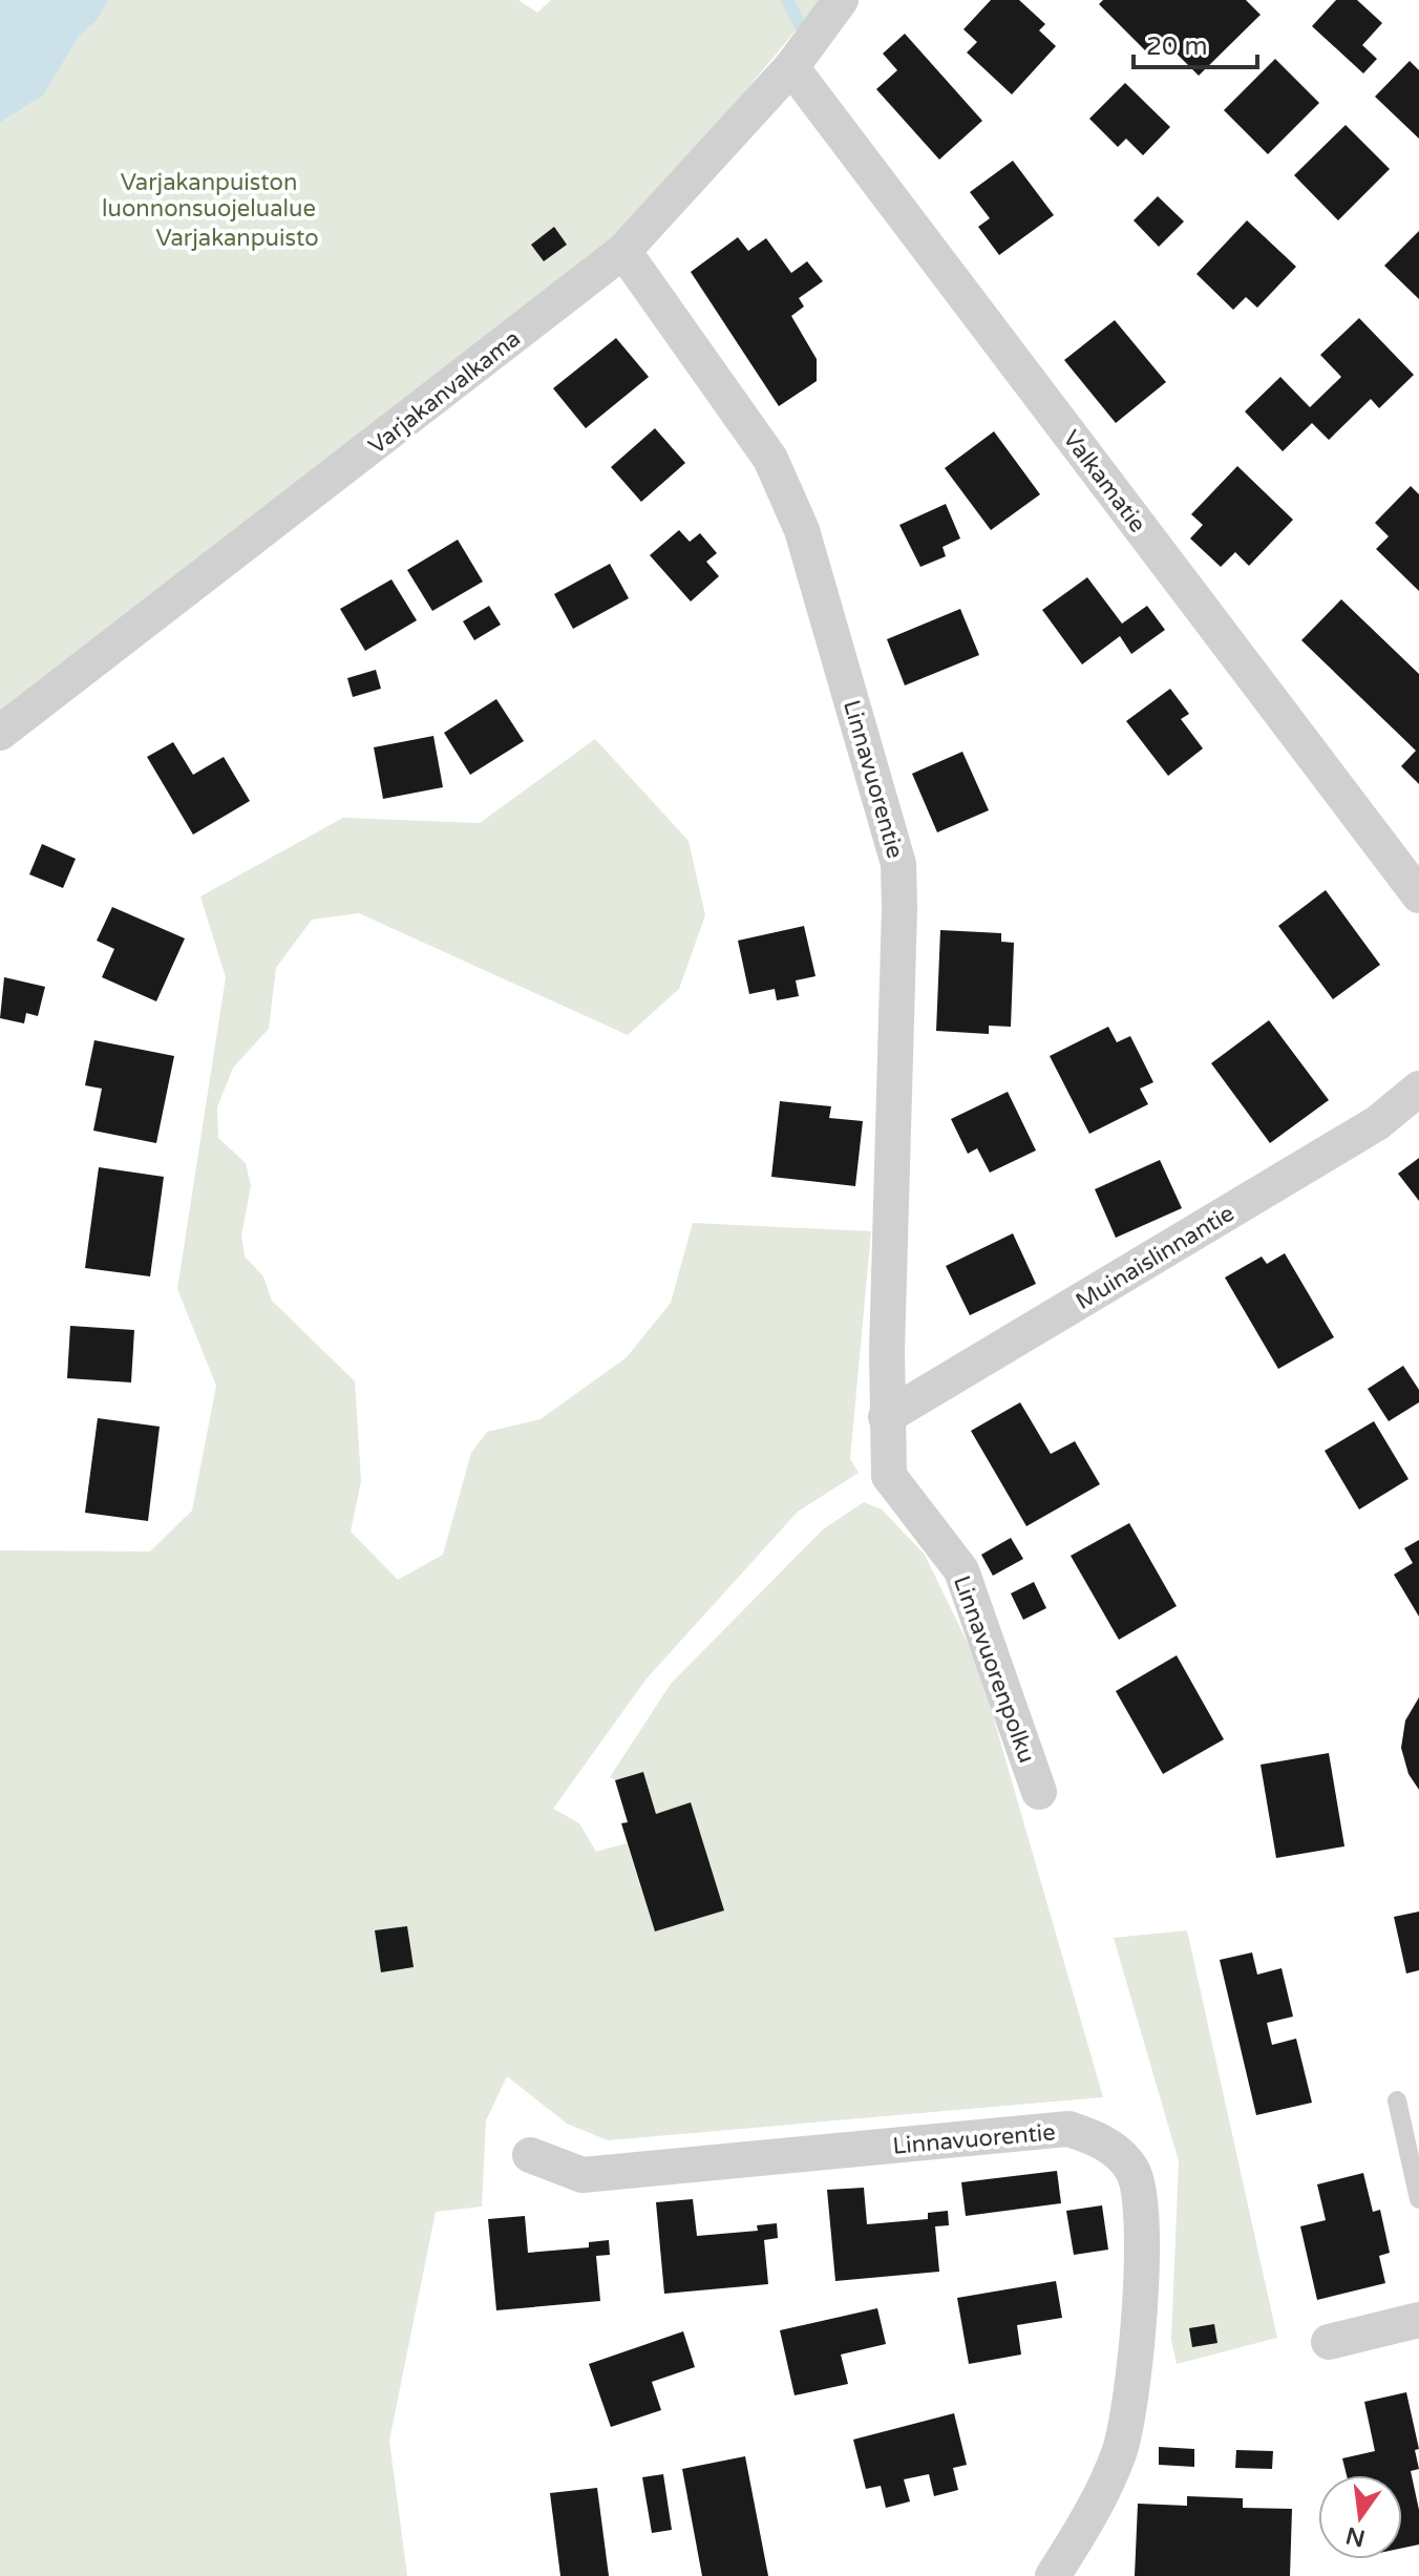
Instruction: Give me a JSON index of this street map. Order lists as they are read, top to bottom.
{
  "streets": {
    "street": [
      "Varjakanvalkama",
      "Valkamatie",
      "Linnavuorentie",
      "Muinaislinnantie",
      "Linnavuorenpolku"
    ]
  },
  "crossings": [
    ["Varjakanvalkama", "Valkamatie"],
    ["Varjakanvalkama", "Linnavuorentie"],
    ["Linnavuorentie", "Muinaislinnantie"],
    ["Linnavuorentie", "Linnavuorenpolku"],
    ["Muinaislinnantie", "Linnavuorenpolku"]
  ],
  "parks": ["Varjakanpuiston luonnonsuojelualue", "Varjakanpuisto"],
  "scale_bar": "20 m",
  "north": "bottom"
}
